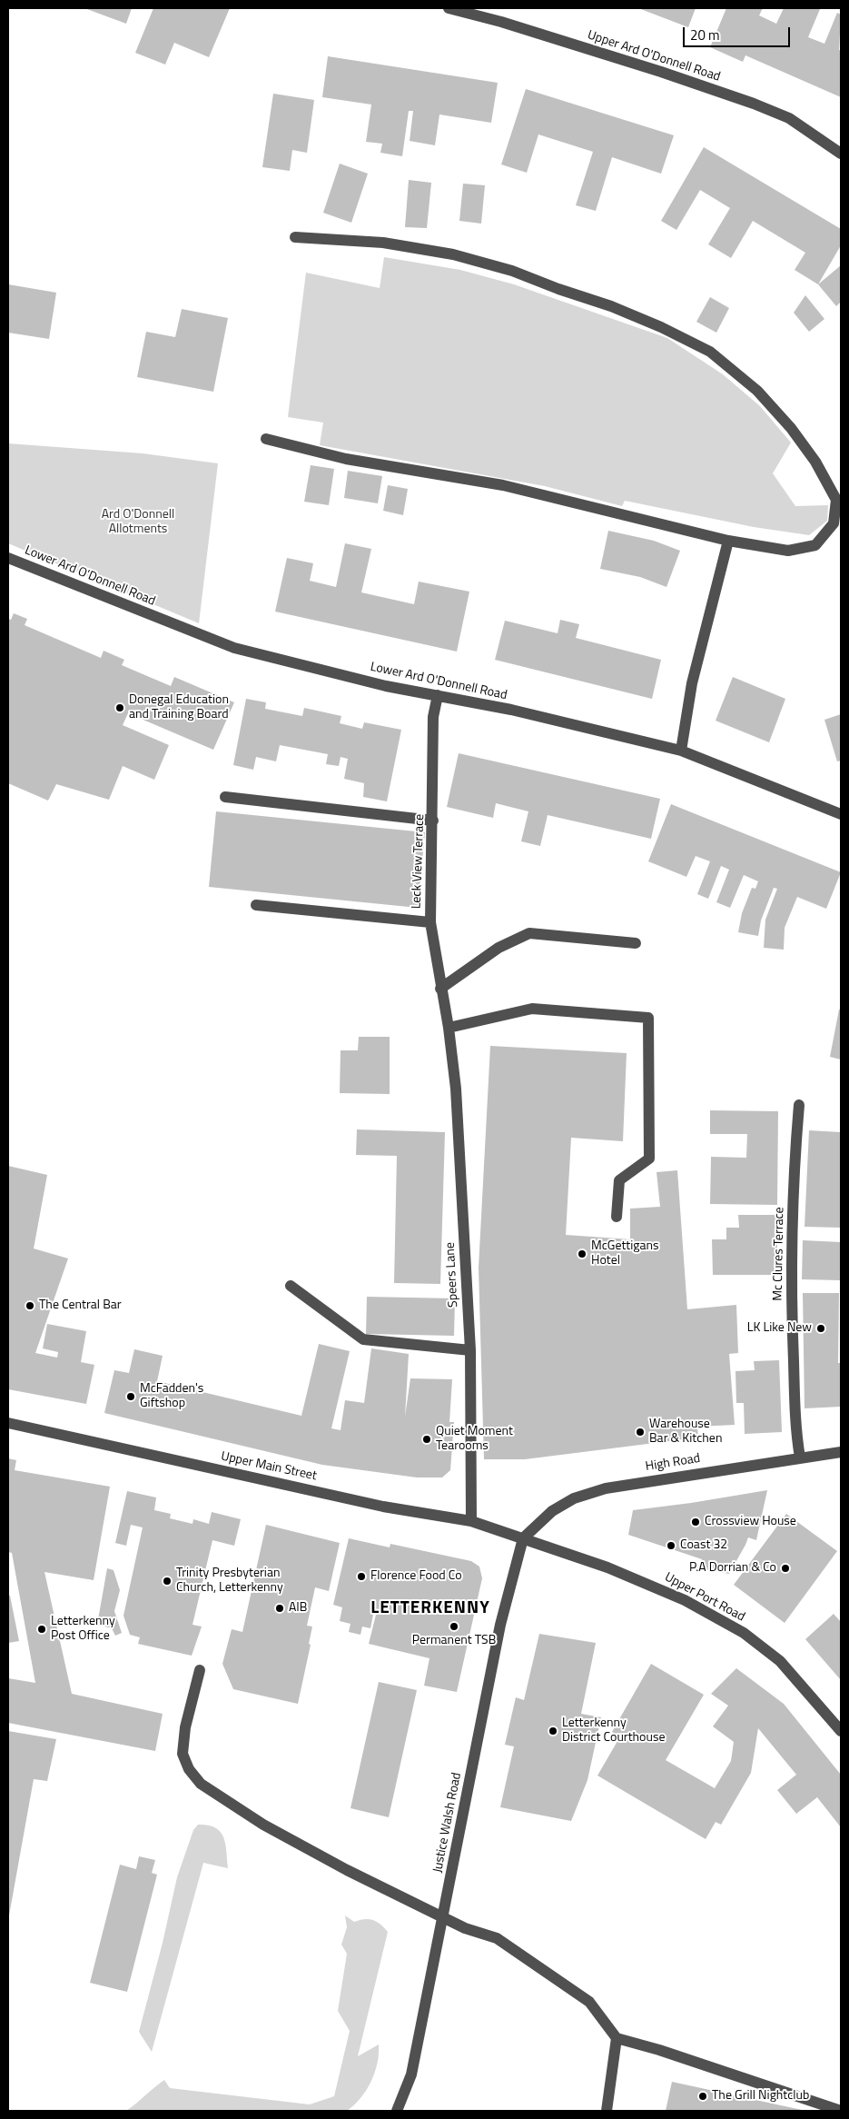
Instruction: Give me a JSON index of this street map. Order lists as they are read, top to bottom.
{
  "streets": {
    "street": [
      "Upper Ard O'Donnell Road",
      "Lower Ard O'Donnell Road",
      "Leck View Terrace",
      "Mc Clures Terrace",
      "Speers Lane",
      "High Road",
      "Upper Main Street",
      "Upper Port Road",
      "Justice Walsh Road"
    ]
  },
  "crossings": [
    ["Lower Ard O'Donnell Road", "Leck View Terrace"],
    ["Leck View Terrace", "Speers Lane"],
    ["Mc Clures Terrace", "High Road"],
    ["Speers Lane", "Upper Main Street"],
    ["High Road", "Upper Main Street"],
    ["High Road", "Upper Port Road"],
    ["High Road", "Justice Walsh Road"],
    ["Upper Main Street", "Upper Port Road"],
    ["Upper Main Street", "Justice Walsh Road"],
    ["Upper Port Road", "Justice Walsh Road"]
  ],
  "districts": ["LETTERKENNY"],
  "parks": ["Ard O'Donnell Allotments"],
  "places": [
    "Donegal Education and Training Board",
    "McGettigans Hotel",
    "The Central Bar",
    "LK Like New",
    "McFadden's Giftshop",
    "Warehouse Bar & Kitchen",
    "Quiet Moment Tearooms",
    "Crossview House",
    "Coast 32",
    "P.A Dorrian & Co",
    "Florence Food Co",
    "Trinity Presbyterian Church, Letterkenny",
    "AIB",
    "Permanent TSB",
    "Letterkenny Post Office",
    "Letterkenny District Courthouse",
    "The Grill Nightclub"
  ],
  "scale_bar": "20 m"
}
